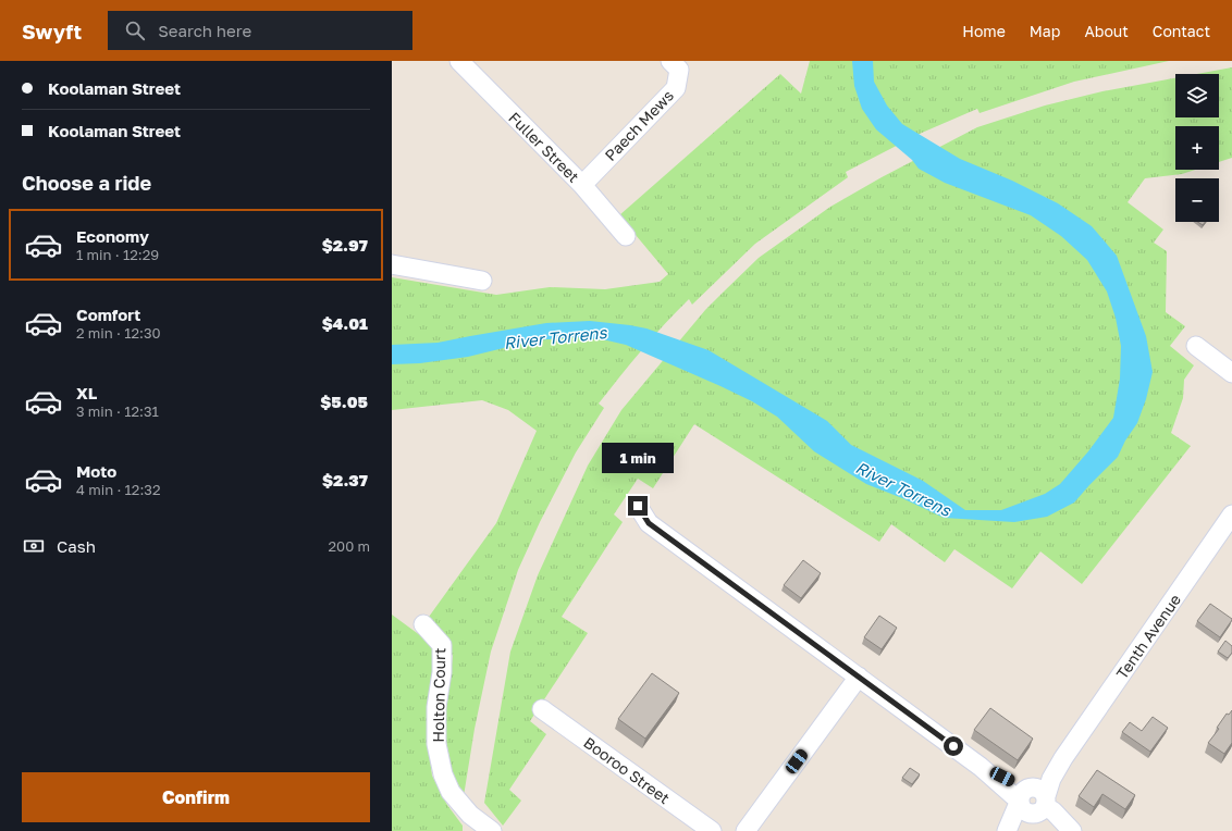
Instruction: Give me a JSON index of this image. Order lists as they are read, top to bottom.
{
  "streets": {
    "street": [
      "Paech Mews",
      "Fuller Street",
      "Tenth Avenue",
      "Holton Court",
      "Booroo Street"
    ]
  },
  "crossings": [
    ["Paech Mews", "Fuller Street"]
  ],
  "water": ["River Torrens"],
  "page": {
    "header": "Swyft",
    "search": "Search here",
    "nav": [
      "Home",
      "Map",
      "About",
      "Contact"
    ],
    "banner": ["Koolaman Street", "Koolaman Street"],
    "map_buttons": ["+", "−"],
    "heading": "Choose a ride",
    "list": [
      {
        "name": "Economy",
        "note": "1 min · 12:29",
        "value": "$2.97"
      },
      {
        "name": "Comfort",
        "note": "2 min · 12:30",
        "value": "$4.01"
      },
      {
        "name": "XL",
        "note": "3 min · 12:31",
        "value": "$5.05"
      },
      {
        "name": "Moto",
        "note": "4 min · 12:32",
        "value": "$2.37"
      }
    ],
    "bubble": "1 min",
    "pay": ["Cash", "200 m"],
    "buttons": "Confirm"
  }
}
